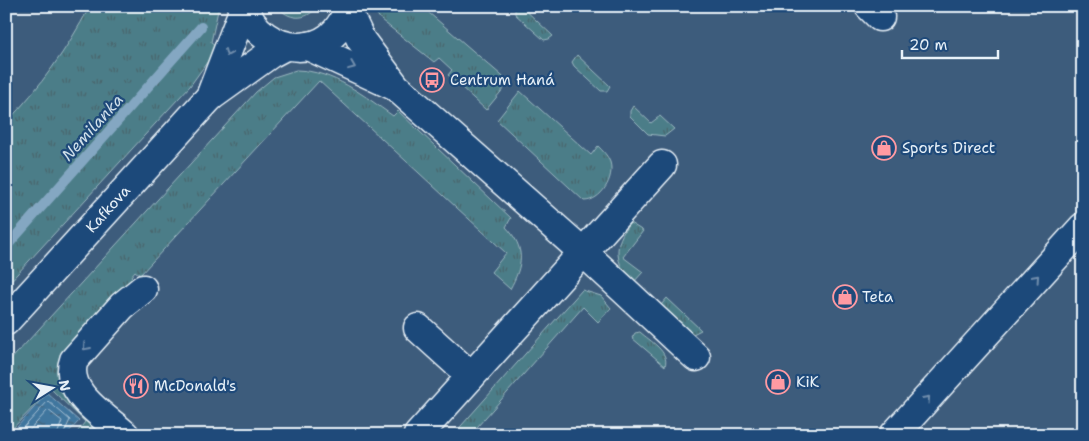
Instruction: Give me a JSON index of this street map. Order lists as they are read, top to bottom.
{
  "streets": {
    "street": ["Kafkova"]
  },
  "water": ["Nemilanka"],
  "places": {
    "bus stop": ["Centrum Haná"],
    "shop": ["Sports Direct", "Teta", "KiK"],
    "restaurant": ["McDonald's"]
  },
  "scale_bar": "20 m",
  "north": "right"
}
